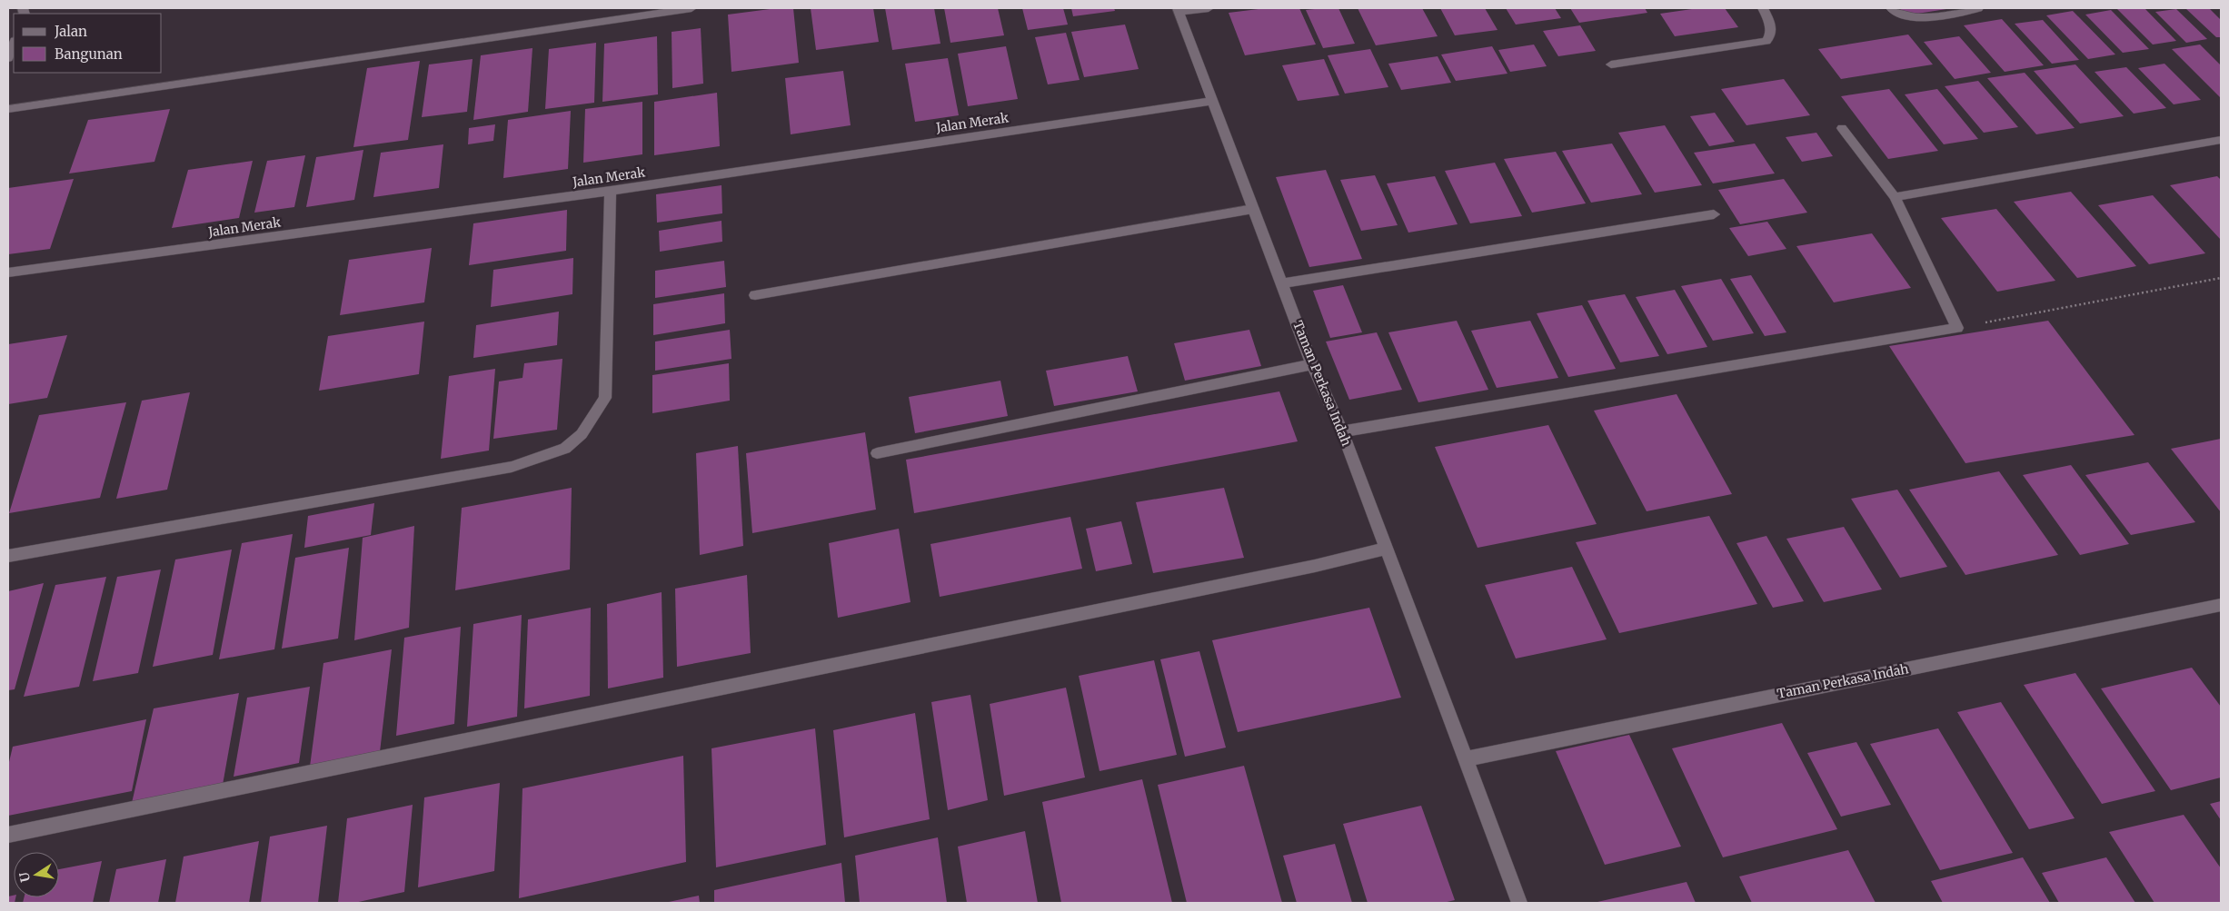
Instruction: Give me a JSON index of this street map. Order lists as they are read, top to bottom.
{
  "streets": {
    "street": ["Jalan Merak", "Taman Perkasa Indah"]
  },
  "crossings": [
    ["Jalan Merak", "Taman Perkasa Indah"]
  ],
  "legend": ["Jalan", "Bangunan"],
  "north": "left"
}
